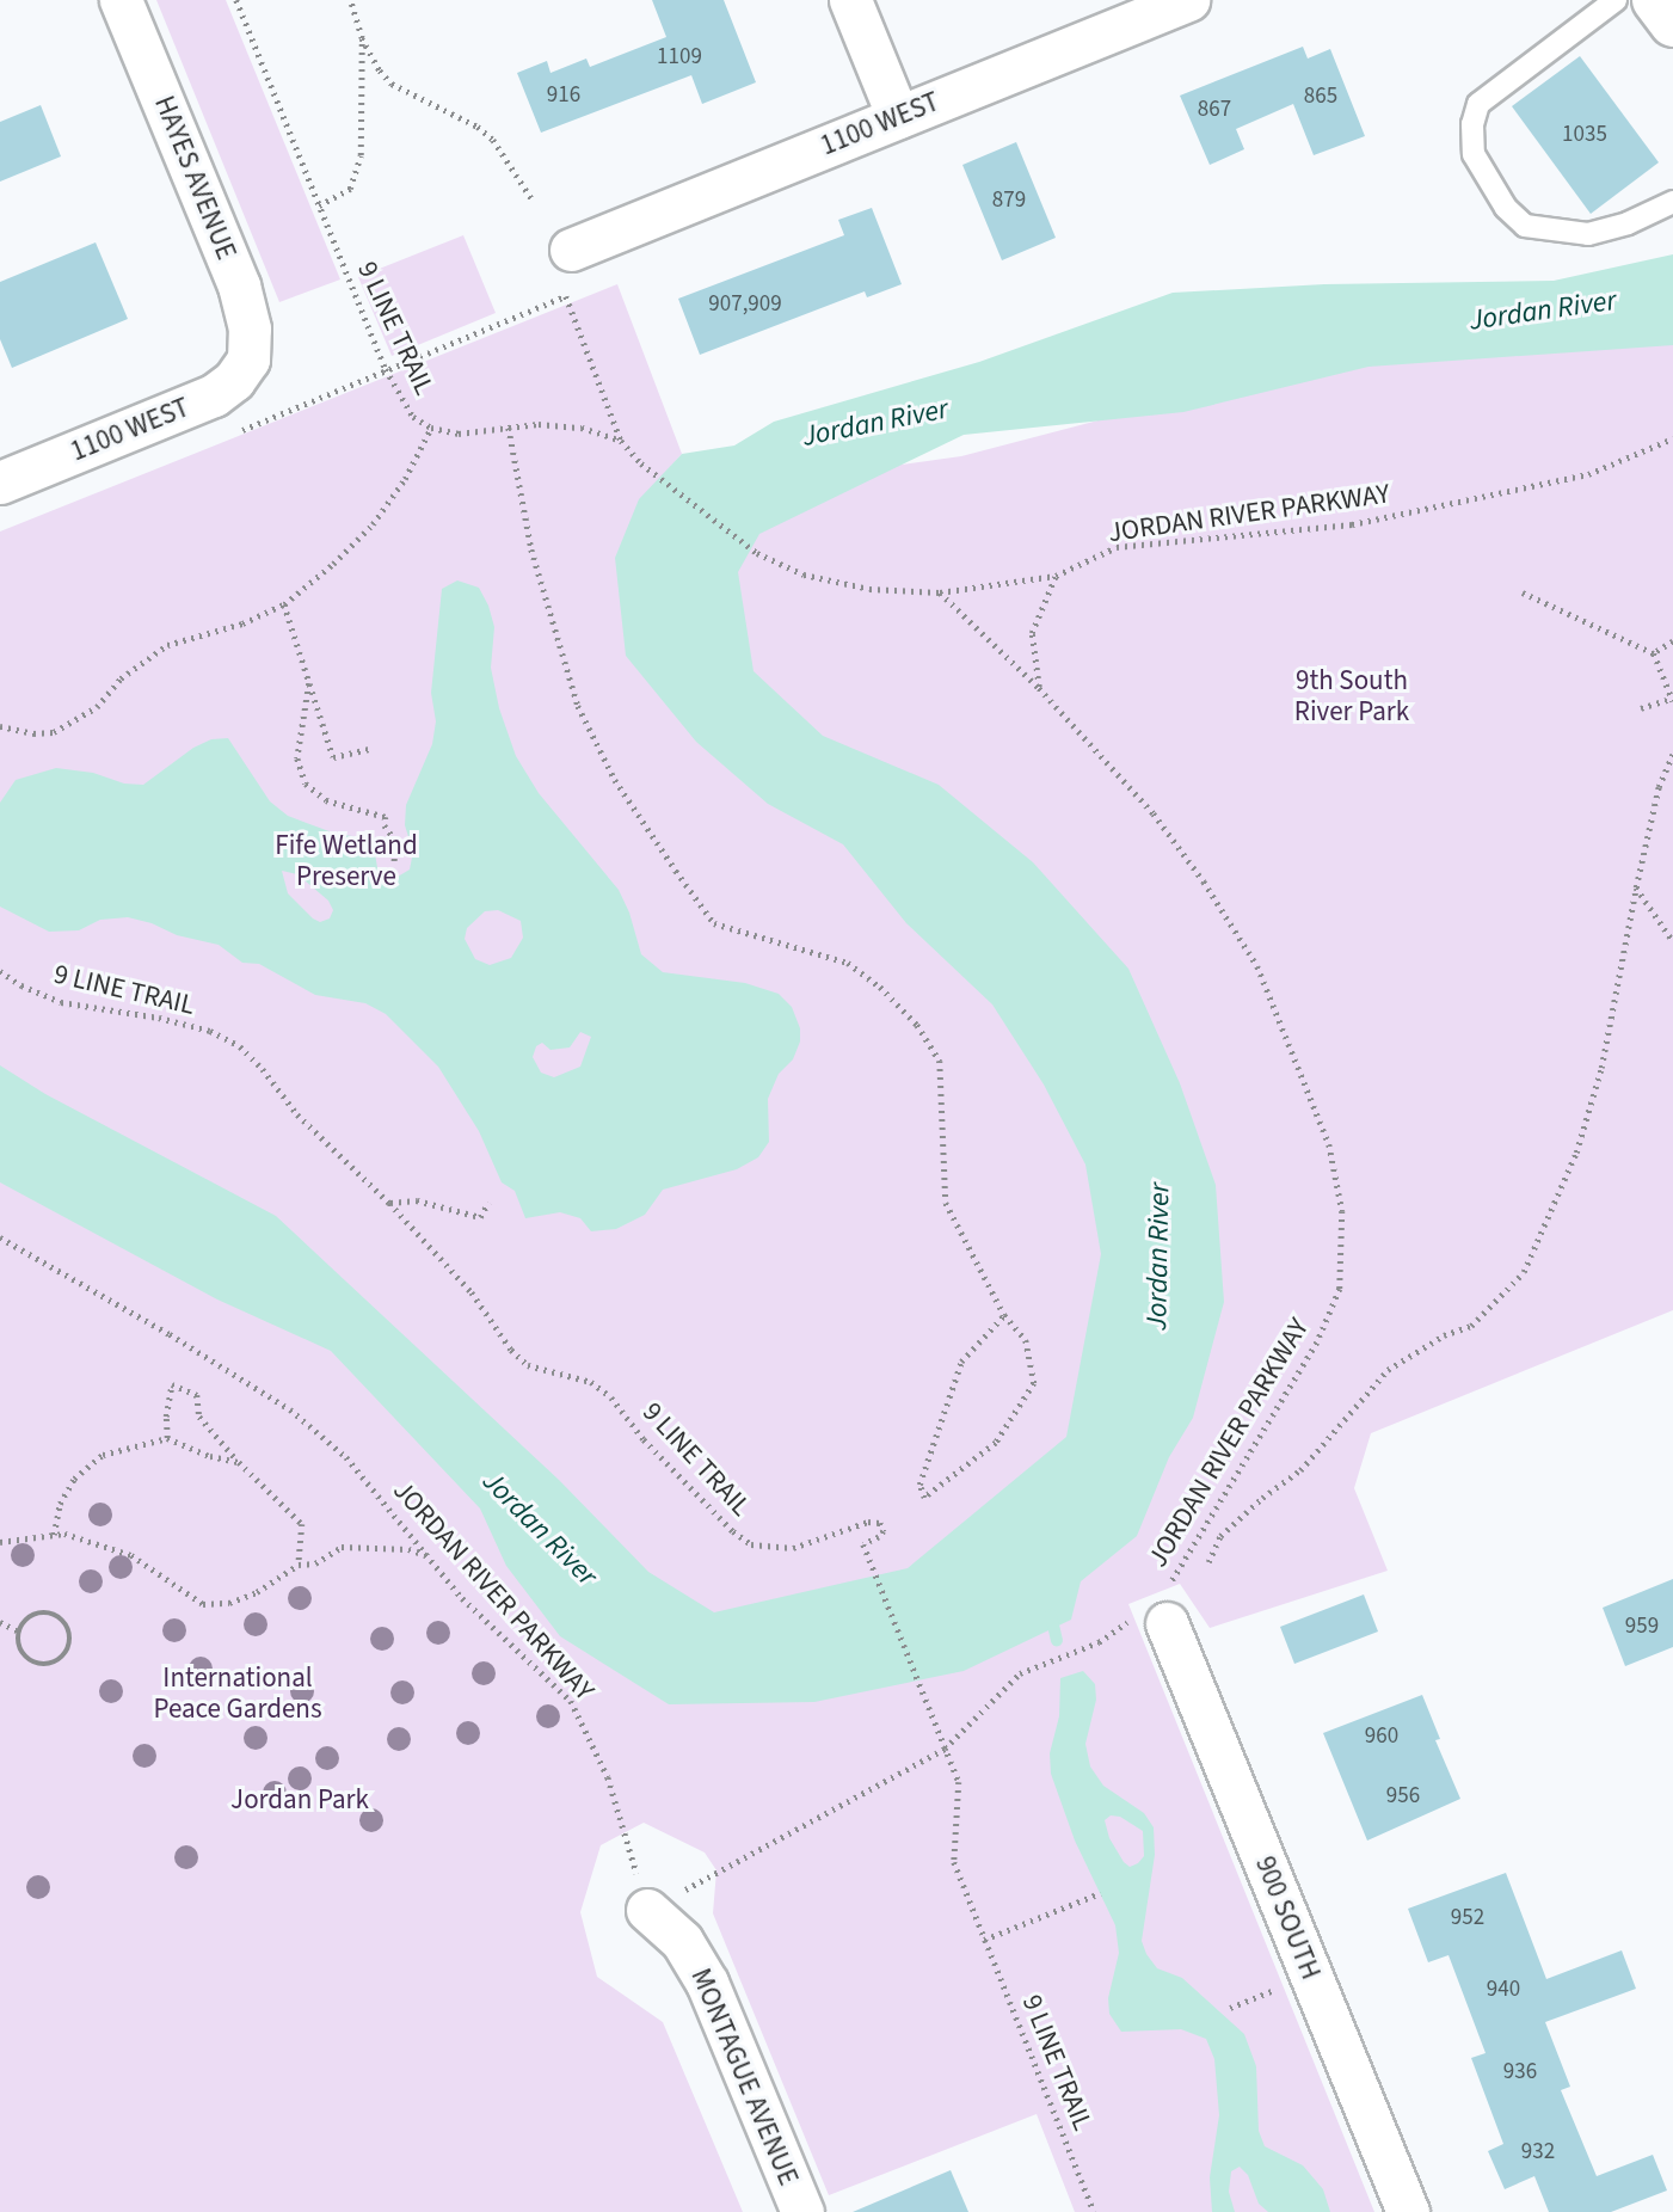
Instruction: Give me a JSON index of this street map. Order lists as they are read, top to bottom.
{
  "streets": {
    "street": [
      "1100 WEST",
      "HAYES AVENUE",
      "900 SOUTH",
      "MONTAGUE AVENUE"
    ],
    "path": ["9 LINE TRAIL", "JORDAN RIVER PARKWAY"]
  },
  "crossings": [
    ["1100 WEST", "HAYES AVENUE"],
    ["9 LINE TRAIL", "JORDAN RIVER PARKWAY"],
    ["JORDAN RIVER PARKWAY", "900 SOUTH"],
    ["JORDAN RIVER PARKWAY", "MONTAGUE AVENUE"]
  ],
  "water": ["Jordan River"],
  "parks": [
    "9th South River Park",
    "Fife Wetland Preserve",
    "International Peace Gardens",
    "Jordan Park"
  ],
  "house_numbers": [
    "1109",
    "916",
    "865",
    "867",
    "1035",
    "879",
    "907,909",
    "959",
    "960",
    "956",
    "952",
    "940",
    "936",
    "932"
  ]
}
